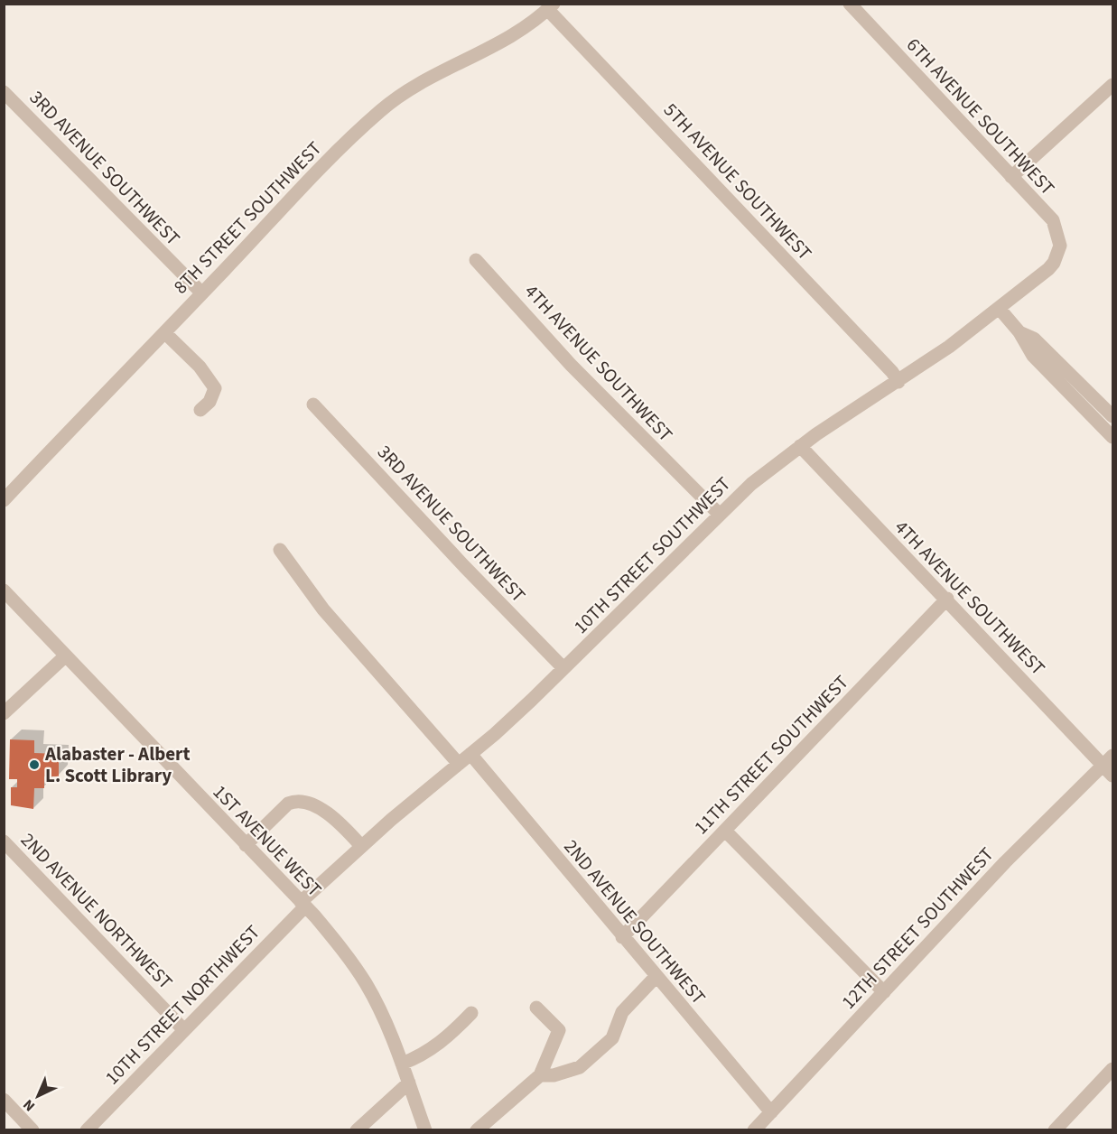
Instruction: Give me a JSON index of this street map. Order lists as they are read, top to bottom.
{
  "streets": {
    "street": [
      "6TH AVENUE SOUTHWEST",
      "3RD AVENUE SOUTHWEST",
      "5TH AVENUE SOUTHWEST",
      "8TH STREET SOUTHWEST",
      "4TH AVENUE SOUTHWEST",
      "10TH STREET SOUTHWEST",
      "11TH STREET SOUTHWEST",
      "1ST AVENUE WEST",
      "2ND AVENUE NORTHWEST",
      "2ND AVENUE SOUTHWEST",
      "12TH STREET SOUTHWEST",
      "10TH STREET NORTHWEST"
    ]
  },
  "crossings": [
    ["6TH AVENUE SOUTHWEST", "10TH STREET SOUTHWEST"],
    ["3RD AVENUE SOUTHWEST", "8TH STREET SOUTHWEST"],
    ["3RD AVENUE SOUTHWEST", "10TH STREET SOUTHWEST"],
    ["5TH AVENUE SOUTHWEST", "8TH STREET SOUTHWEST"],
    ["5TH AVENUE SOUTHWEST", "10TH STREET SOUTHWEST"],
    ["4TH AVENUE SOUTHWEST", "10TH STREET SOUTHWEST"],
    ["4TH AVENUE SOUTHWEST", "11TH STREET SOUTHWEST"],
    ["4TH AVENUE SOUTHWEST", "12TH STREET SOUTHWEST"],
    ["10TH STREET SOUTHWEST", "1ST AVENUE WEST"],
    ["10TH STREET SOUTHWEST", "2ND AVENUE SOUTHWEST"],
    ["10TH STREET SOUTHWEST", "10TH STREET NORTHWEST"],
    ["11TH STREET SOUTHWEST", "2ND AVENUE SOUTHWEST"],
    ["1ST AVENUE WEST", "10TH STREET NORTHWEST"],
    ["2ND AVENUE NORTHWEST", "10TH STREET NORTHWEST"],
    ["2ND AVENUE SOUTHWEST", "12TH STREET SOUTHWEST"]
  ],
  "places": ["Alabaster - Albert L. Scott Library"],
  "north": "bottom left"
}
